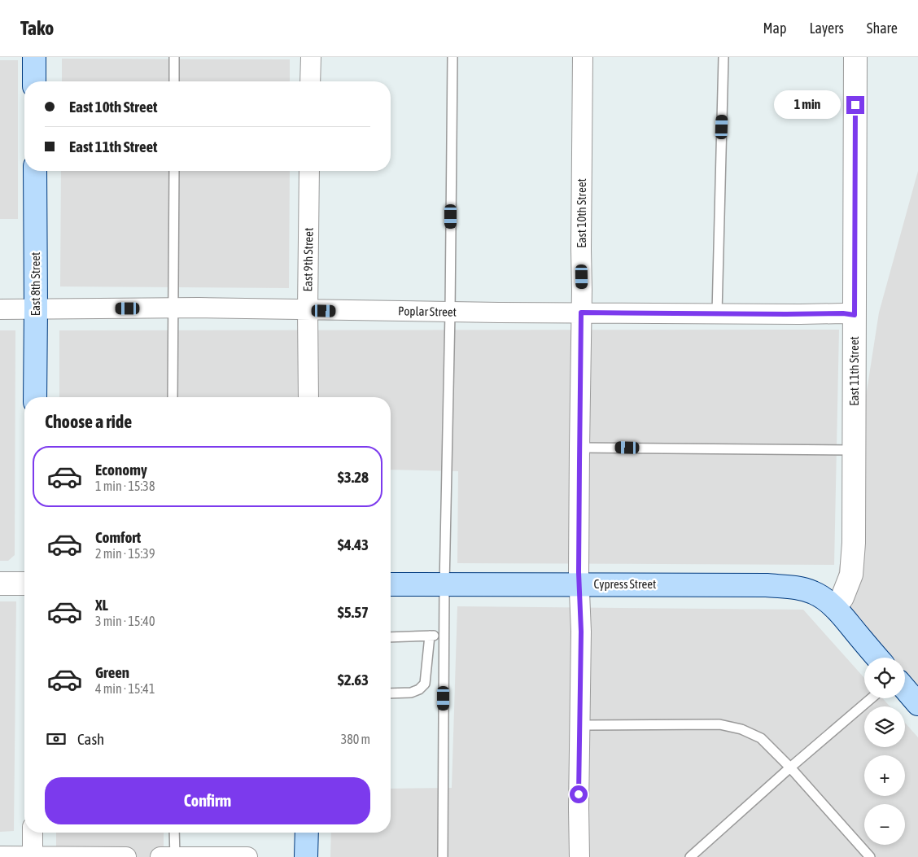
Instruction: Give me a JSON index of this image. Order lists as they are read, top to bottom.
{
  "streets": {
    "main road": ["East 8th Street", "Cypress Street"],
    "street": [
      "East 10th Street",
      "East 9th Street",
      "Poplar Street",
      "East 11th Street"
    ]
  },
  "crossings": [
    ["East 10th Street", "Poplar Street"],
    ["East 10th Street", "Cypress Street"],
    ["East 9th Street", "Poplar Street"],
    ["East 8th Street", "Poplar Street"],
    ["Poplar Street", "East 11th Street"],
    ["East 11th Street", "Cypress Street"]
  ],
  "page": {
    "header": "Tako",
    "nav": ["Map", "Layers", "Share"],
    "banner": ["East 10th Street", "East 11th Street"],
    "bubble": "1 min",
    "heading": "Choose a ride",
    "list": [
      {
        "name": "Economy",
        "note": "1 min · 15:38",
        "value": "$3.28"
      },
      {
        "name": "Comfort",
        "note": "2 min · 15:39",
        "value": "$4.43"
      },
      {
        "name": "XL",
        "note": "3 min · 15:40",
        "value": "$5.57"
      },
      {
        "name": "Green",
        "note": "4 min · 15:41",
        "value": "$2.63"
      }
    ],
    "map_buttons": ["+", "−"],
    "pay": ["Cash", "380 m"],
    "buttons": "Confirm"
  }
}
